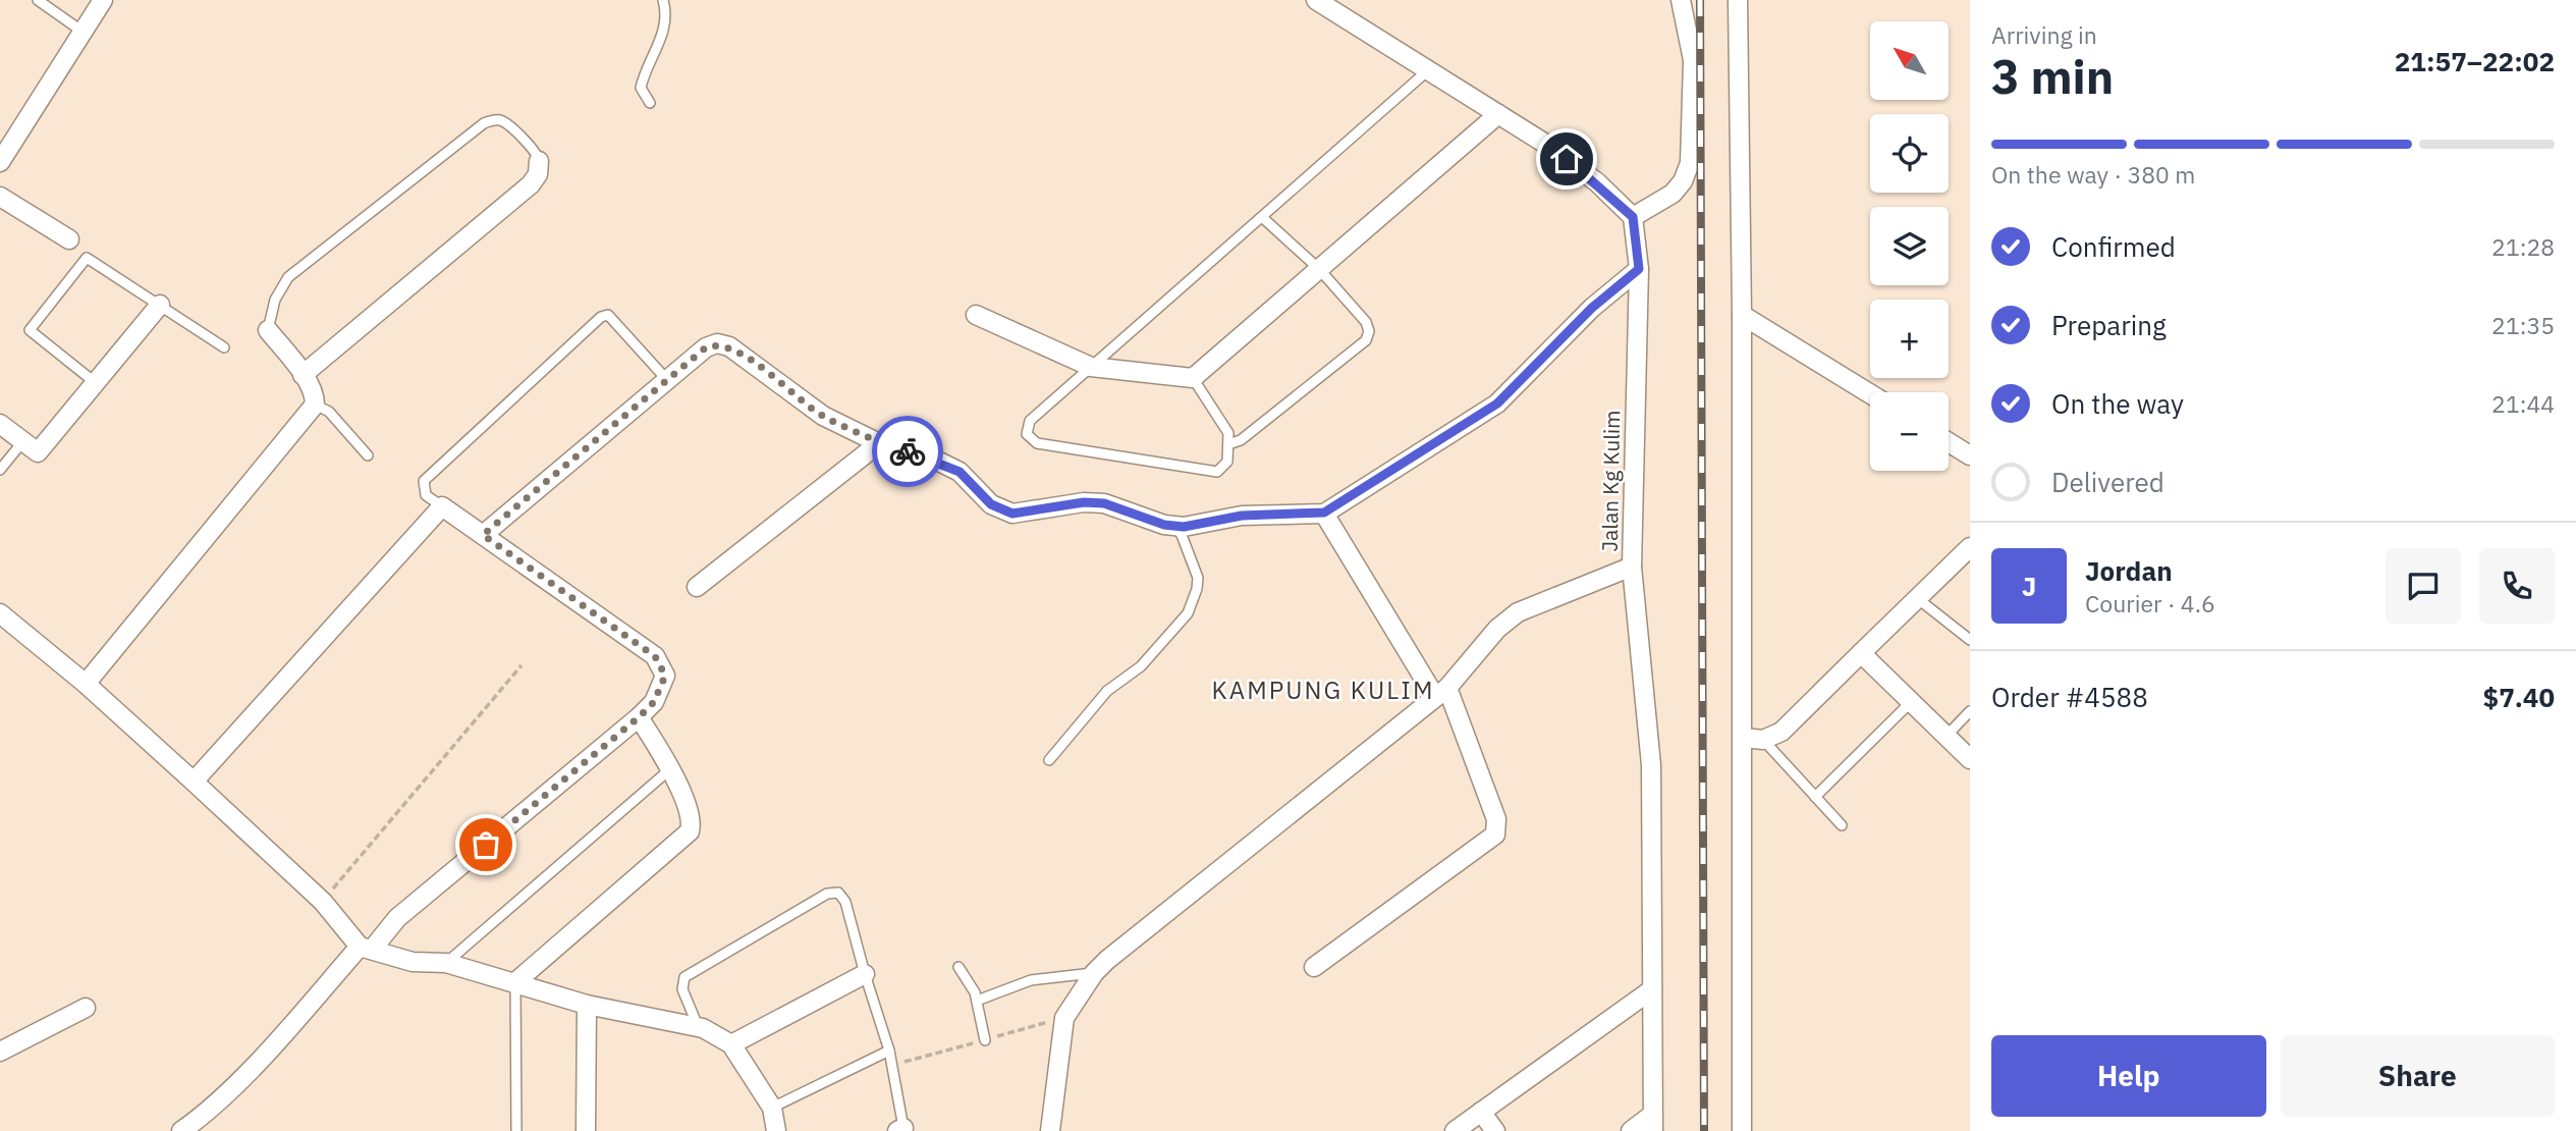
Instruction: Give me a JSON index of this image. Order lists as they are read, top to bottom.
{
  "streets": {
    "street": ["Jalan Kg Kulim"]
  },
  "districts": ["KAMPUNG KULIM"],
  "north": "top left",
  "page": {
    "heading": ["3 min", "Arriving in", "21:57–22:02"],
    "panel": [
      "Jordan",
      "Courier · 4.6",
      "Order #4588",
      "$7.40"
    ],
    "map_buttons": ["+", "−"],
    "bar": "On the way · 380 m",
    "list": [
      ["Confirmed", "21:28"],
      ["Preparing", "21:35"],
      ["On the way", "21:44"],
      "Delivered"
    ],
    "round": "J",
    "buttons": ["Help", "Share"]
  }
}
